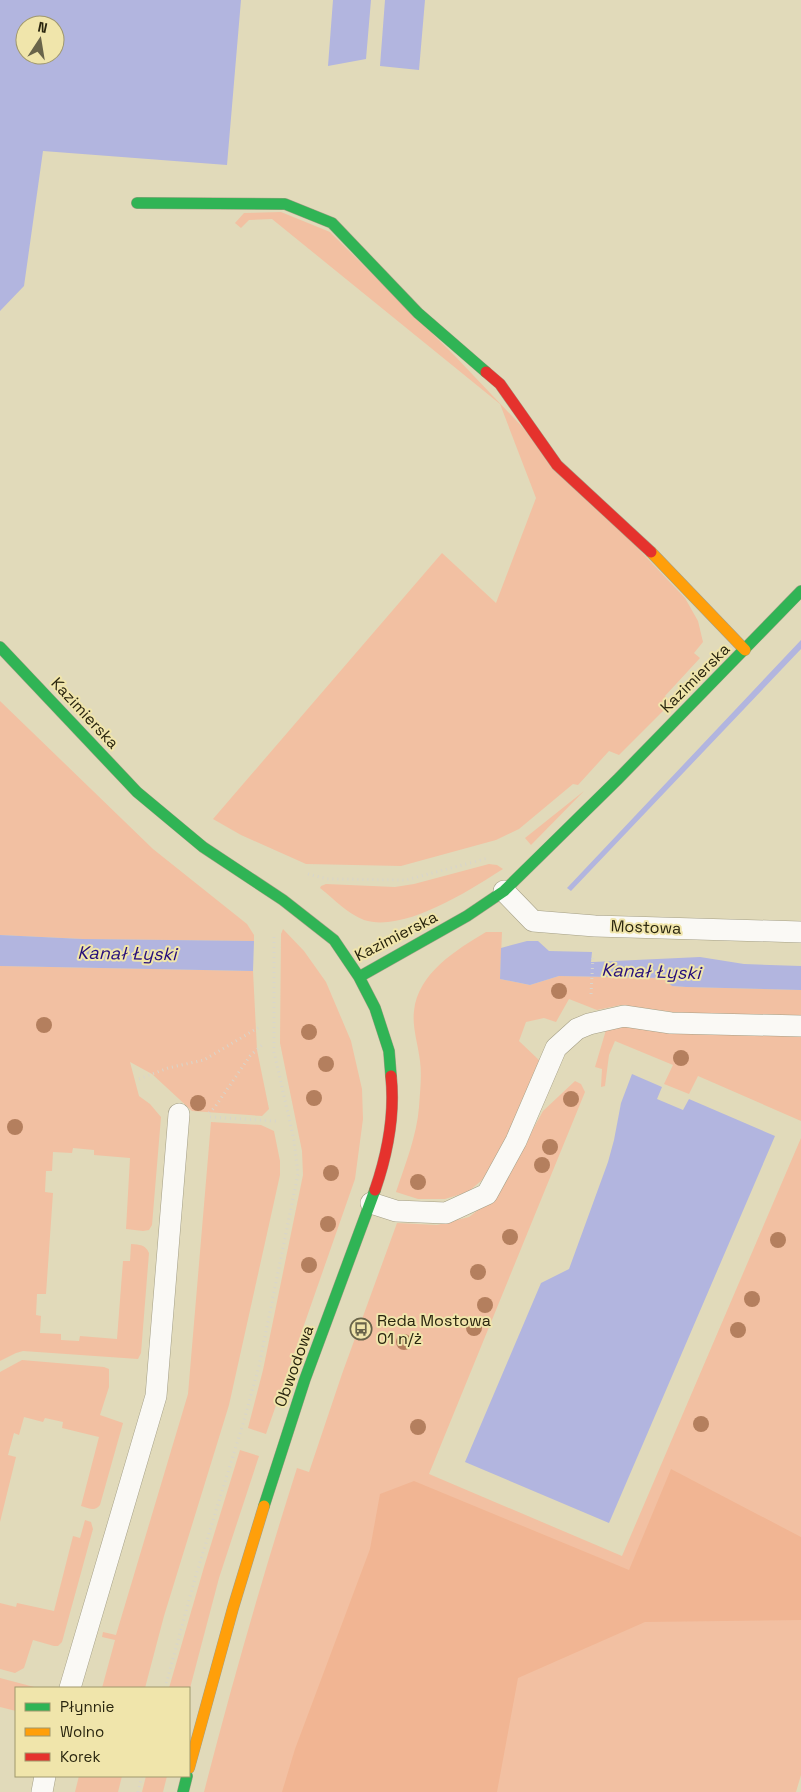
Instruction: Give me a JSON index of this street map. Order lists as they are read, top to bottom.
{
  "streets": {
    "street": ["Kazimierska", "Obwodowa"],
    "lane": ["Mostowa"]
  },
  "crossings": [
    ["Kazimierska", "Mostowa"],
    ["Kazimierska", "Obwodowa"]
  ],
  "water": ["Kanał Łyski"],
  "places": {
    "bus stop": ["Reda Mostowa 01 n/ż"]
  },
  "legend": ["Płynnie", "Wolno", "Korek"],
  "north": "top"
}
